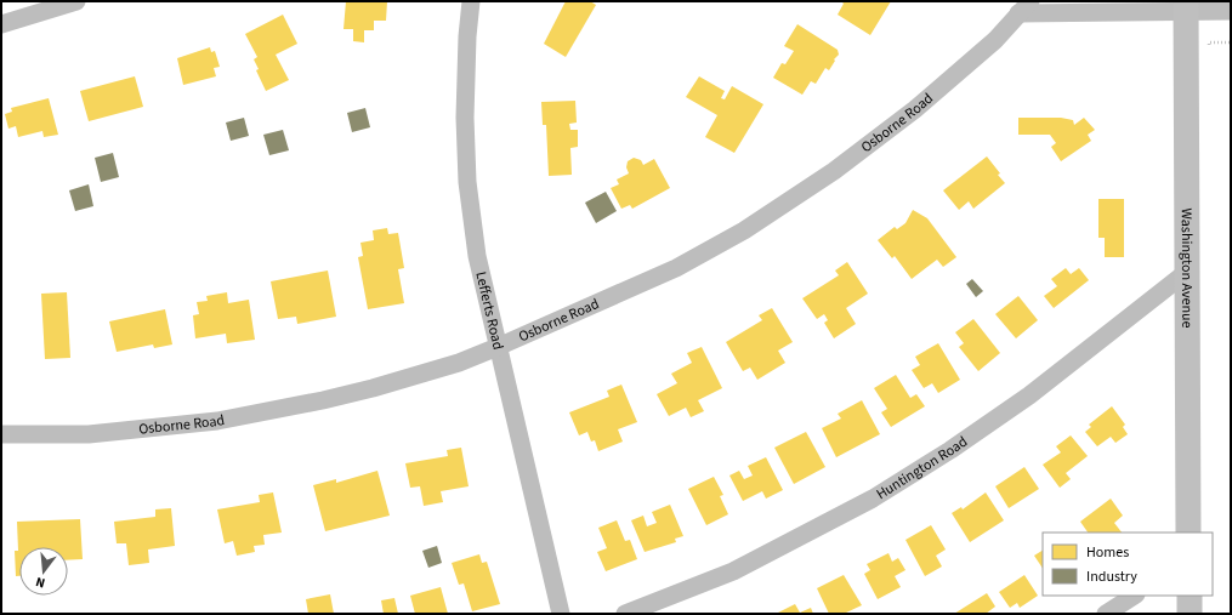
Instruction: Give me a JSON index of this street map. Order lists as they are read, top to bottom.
{
  "streets": {
    "main road": ["Washington Avenue"],
    "street": ["Osborne Road", "Lefferts Road", "Huntington Road"]
  },
  "crossings": [
    ["Osborne Road", "Lefferts Road"],
    ["Washington Avenue", "Huntington Road"]
  ],
  "legend": ["Homes", "Industry"],
  "north": "bottom"
}
